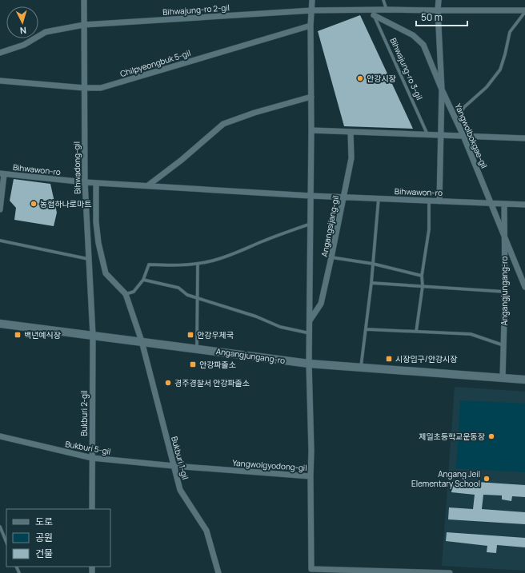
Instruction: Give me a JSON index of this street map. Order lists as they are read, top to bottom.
{
  "streets": {
    "main road": ["Angangjungang-ro"],
    "street": [
      "Bihwajung-ro 2-gil",
      "Chilpyeongbuk 5-gil",
      "Yangwolbokgae-gil",
      "Bihwadong-gil",
      "Bihwawon-ro",
      "Angangsijang-gil",
      "Bukburi 2-gil",
      "Bukburi 5-gil",
      "Bukburi 1-gil",
      "Yangwolgyodong-gil"
    ],
    "lane": ["Bihwajung-ro 3-gil"]
  },
  "crossings": [
    ["Bihwajung-ro 2-gil", "Bihwajung-ro 3-gil"],
    ["Bihwajung-ro 2-gil", "Yangwolbokgae-gil"],
    ["Bihwajung-ro 2-gil", "Bihwadong-gil"],
    ["Chilpyeongbuk 5-gil", "Bihwadong-gil"],
    ["Bihwajung-ro 3-gil", "Yangwolbokgae-gil"],
    ["Yangwolbokgae-gil", "Bihwawon-ro"],
    ["Yangwolbokgae-gil", "Angangjungang-ro"],
    ["Bihwadong-gil", "Bihwawon-ro"],
    ["Bihwadong-gil", "Angangjungang-ro"],
    ["Bihwadong-gil", "Bukburi 2-gil"],
    ["Bihwawon-ro", "Angangsijang-gil"],
    ["Bihwawon-ro", "Angangjungang-ro"],
    ["Angangsijang-gil", "Angangjungang-ro"],
    ["Angangsijang-gil", "Yangwolgyodong-gil"],
    ["Angangjungang-ro", "Bukburi 2-gil"],
    ["Angangjungang-ro", "Bukburi 1-gil"],
    ["Angangjungang-ro", "Yangwolgyodong-gil"],
    ["Bukburi 2-gil", "Bukburi 5-gil"],
    ["Bukburi 5-gil", "Bukburi 1-gil"],
    ["Bukburi 5-gil", "Yangwolgyodong-gil"],
    ["Bukburi 1-gil", "Yangwolgyodong-gil"]
  ],
  "places": {
    "other": [
      "안강시장",
      "농협하나로마트",
      "경주경찰서 안강파출소",
      "제일초등학교운동장",
      "Angang Jeil Elementary School"
    ],
    "transit": [
      "백년예식장",
      "안강우체국",
      "시장입구/안강시장",
      "안강파출소"
    ]
  },
  "legend": ["도로", "공원", "건물"],
  "scale_bar": "50 m",
  "north": "bottom"
}
